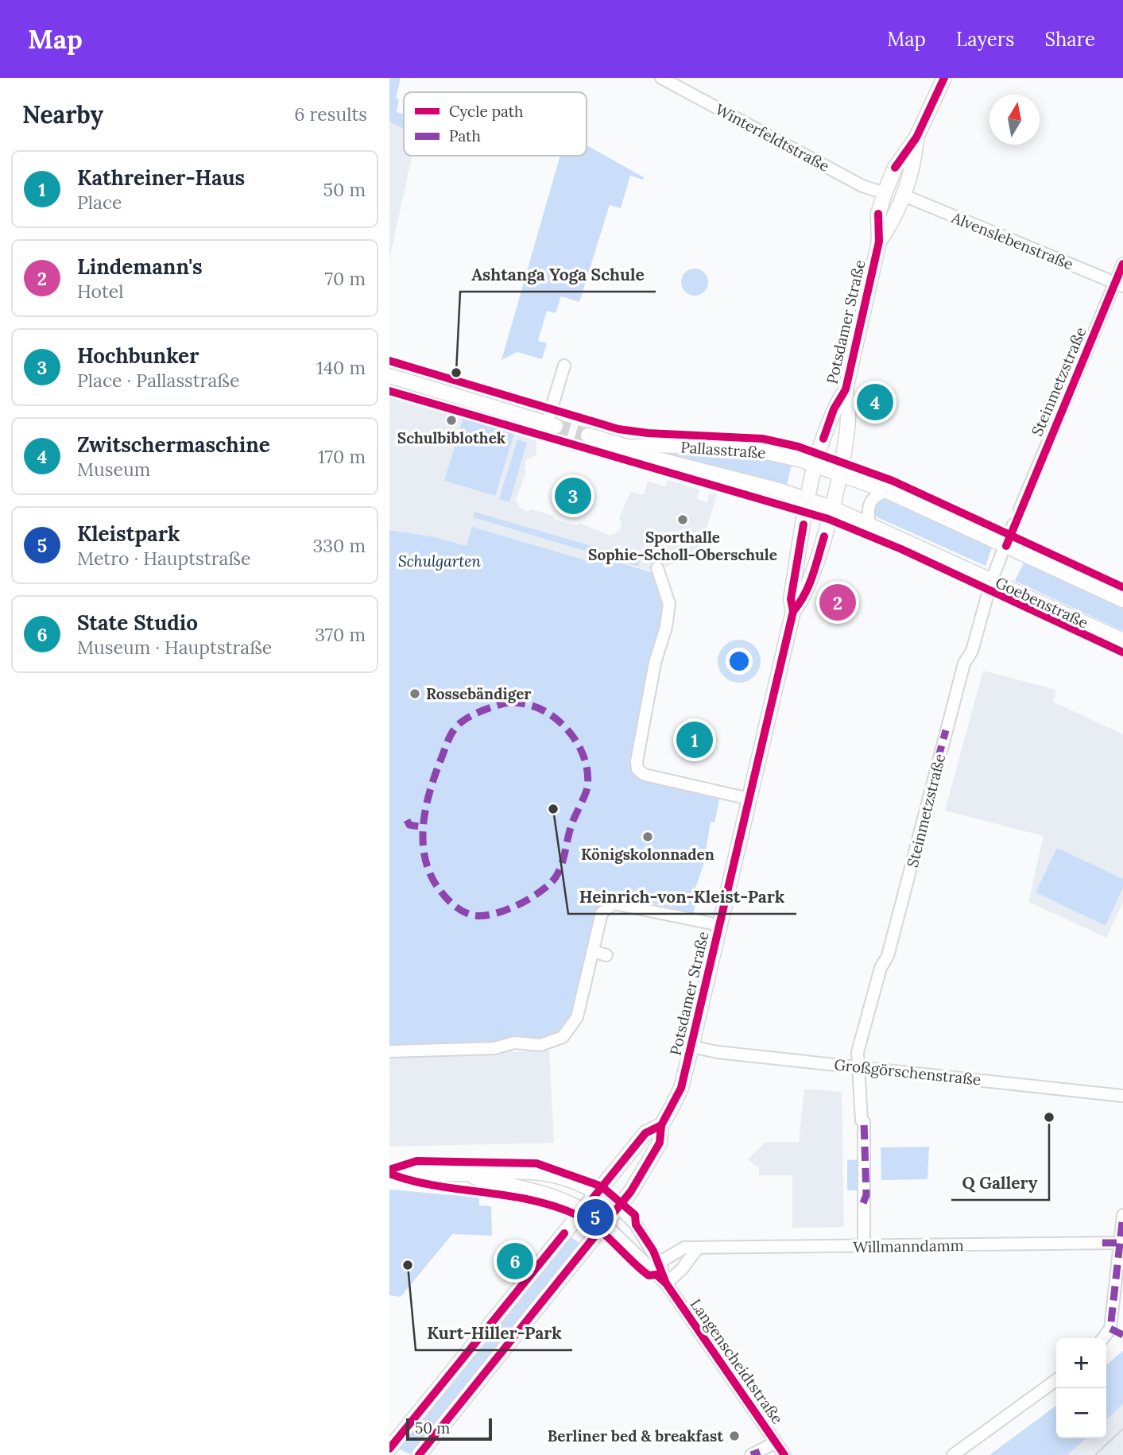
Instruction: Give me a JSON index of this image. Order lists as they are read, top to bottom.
{
  "streets": {
    "main road": ["Potsdamer Straße", "Pallasstraße", "Goebenstraße"],
    "street": [
      "Winterfeldtstraße",
      "Alvenslebenstraße",
      "Steinmetzstraße",
      "Großgörschenstraße",
      "Willmanndamm",
      "Langenscheidtstraße"
    ]
  },
  "crossings": [
    ["Winterfeldtstraße", "Potsdamer Straße"],
    ["Alvenslebenstraße", "Potsdamer Straße"],
    ["Alvenslebenstraße", "Steinmetzstraße"],
    ["Potsdamer Straße", "Pallasstraße"],
    ["Potsdamer Straße", "Goebenstraße"],
    ["Potsdamer Straße", "Großgörschenstraße"],
    ["Steinmetzstraße", "Goebenstraße"],
    ["Steinmetzstraße", "Großgörschenstraße"],
    ["Steinmetzstraße", "Willmanndamm"],
    ["Pallasstraße", "Goebenstraße"],
    ["Willmanndamm", "Langenscheidtstraße"]
  ],
  "parks": ["Schulgarten"],
  "places": [
    "Ashtanga Yoga Schule",
    "Schulbiblothek",
    "Sporthalle Sophie-Scholl-Oberschule",
    "Rossebändiger",
    "Heinrich-von-Kleist-Park",
    "Königskolonnaden",
    "Q Gallery",
    "Kurt-Hiller-Park",
    "Berliner bed & breakfast"
  ],
  "legend": ["Cycle path", "Path"],
  "scale_bar": "50 m",
  "north": "top",
  "page": {
    "header": "Map",
    "nav": ["Map", "Layers", "Share"],
    "heading": ["Nearby", "6 results"],
    "list": [
      {
        "mark": "1",
        "name": "Kathreiner-Haus",
        "note": "Place",
        "value": "50 m"
      },
      {
        "mark": "2",
        "name": "Lindemann's",
        "note": "Hotel",
        "value": "70 m"
      },
      {
        "mark": "3",
        "name": "Hochbunker",
        "note": "Place · Pallasstraße",
        "value": "140 m"
      },
      {
        "mark": "4",
        "name": "Zwitschermaschine",
        "note": "Museum",
        "value": "170 m"
      },
      {
        "mark": "5",
        "name": "Kleistpark",
        "note": "Metro · Hauptstraße",
        "value": "330 m"
      },
      {
        "mark": "6",
        "name": "State Studio",
        "note": "Museum · Hauptstraße",
        "value": "370 m"
      }
    ],
    "pins": [
      "4",
      "3",
      "2",
      "1",
      "5",
      "6"
    ],
    "map_buttons": ["+", "−"],
    "scale": "50 m"
  }
}
